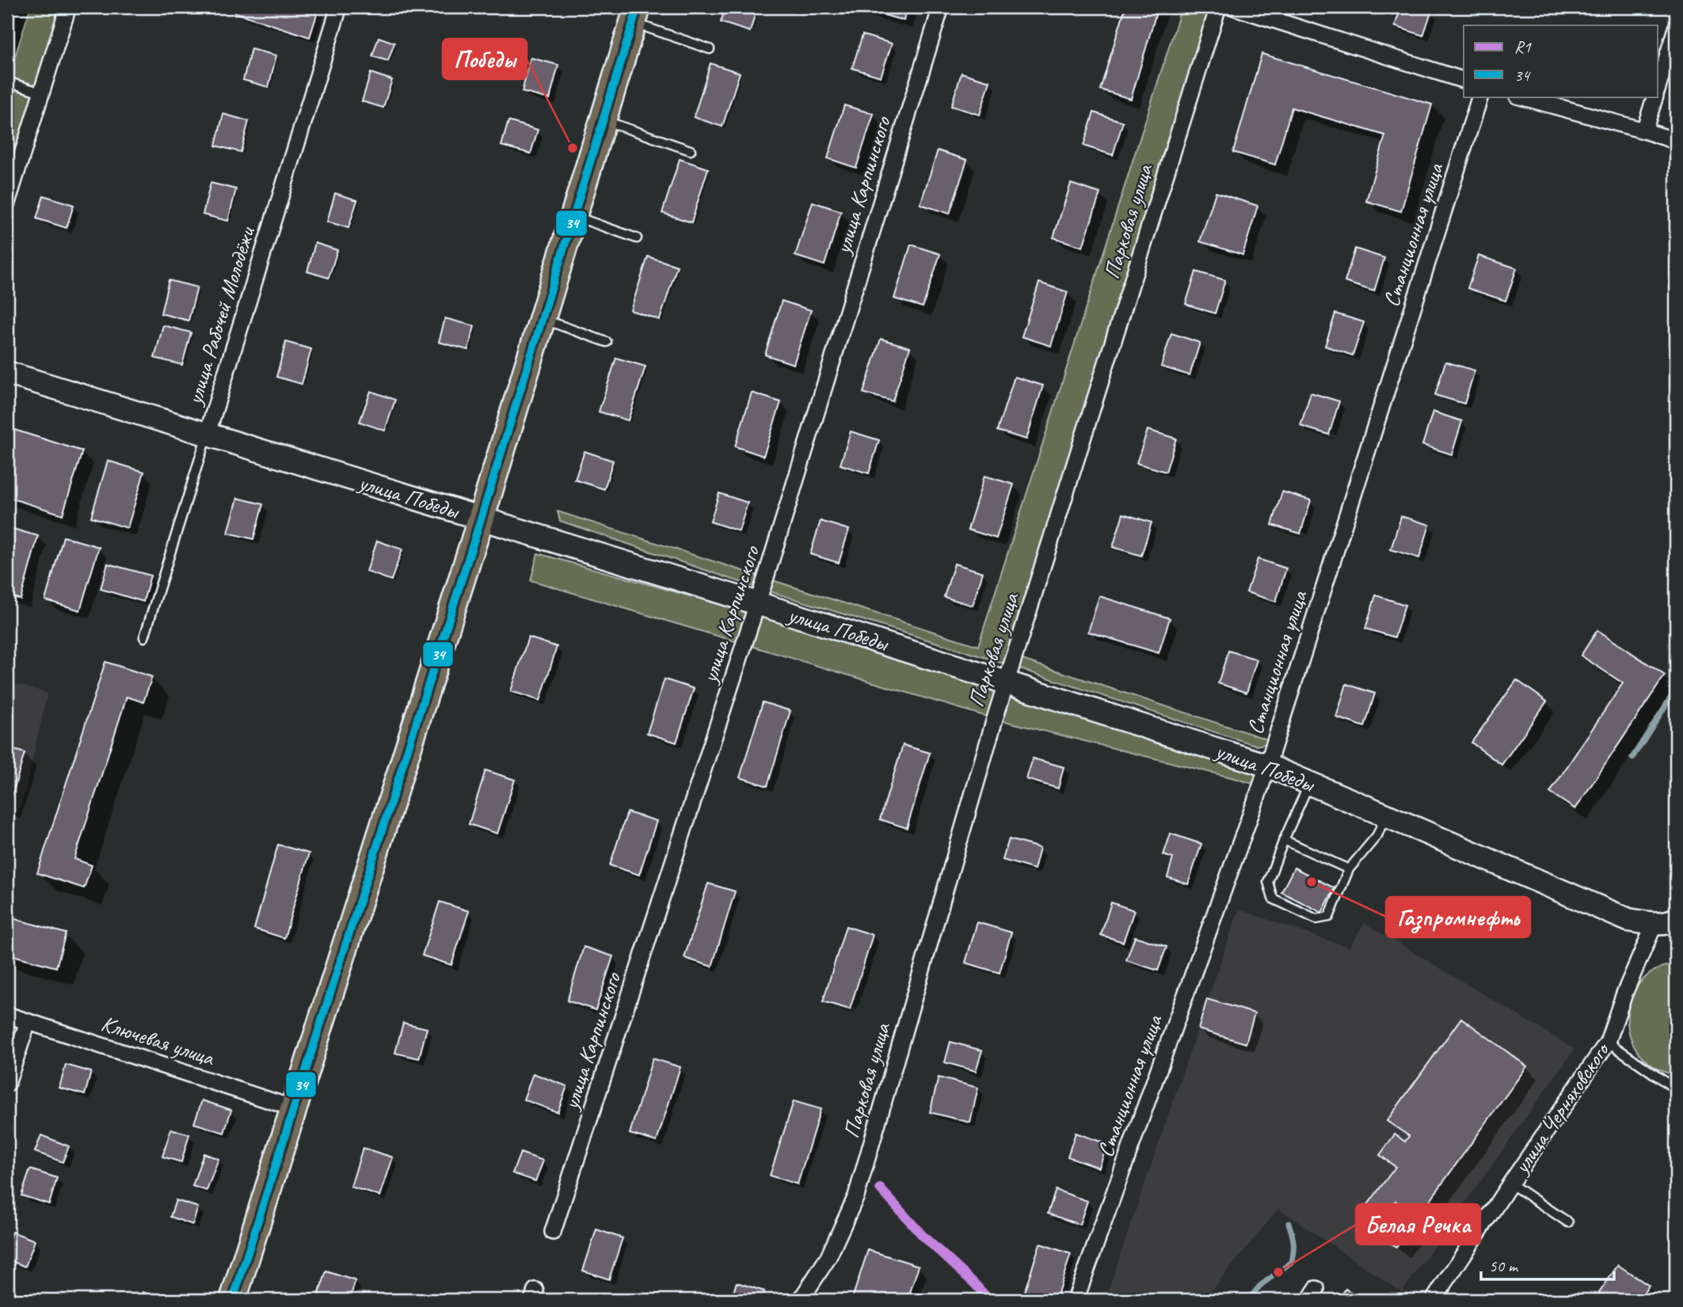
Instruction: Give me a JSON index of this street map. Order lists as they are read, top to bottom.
{
  "streets": {
    "main road": ["улица Победы"],
    "street": [
      "улица Карпинского",
      "Парковая улица",
      "Станционная улица",
      "улица Рабочей Молодёжи",
      "Ключевая улица",
      "улица Черняховского"
    ]
  },
  "crossings": [
    ["улица Карпинского", "улица Победы"],
    ["Парковая улица", "улица Победы"],
    ["Станционная улица", "улица Победы"],
    ["улица Рабочей Молодёжи", "улица Победы"],
    ["улица Победы", "улица Черняховского"]
  ],
  "places": ["Победы", "Газпромнефть", "Белая Речка"],
  "lines": ["transit line 34", "transit line R1"],
  "legend": ["R1", "34"],
  "scale_bar": "50 m"
}
